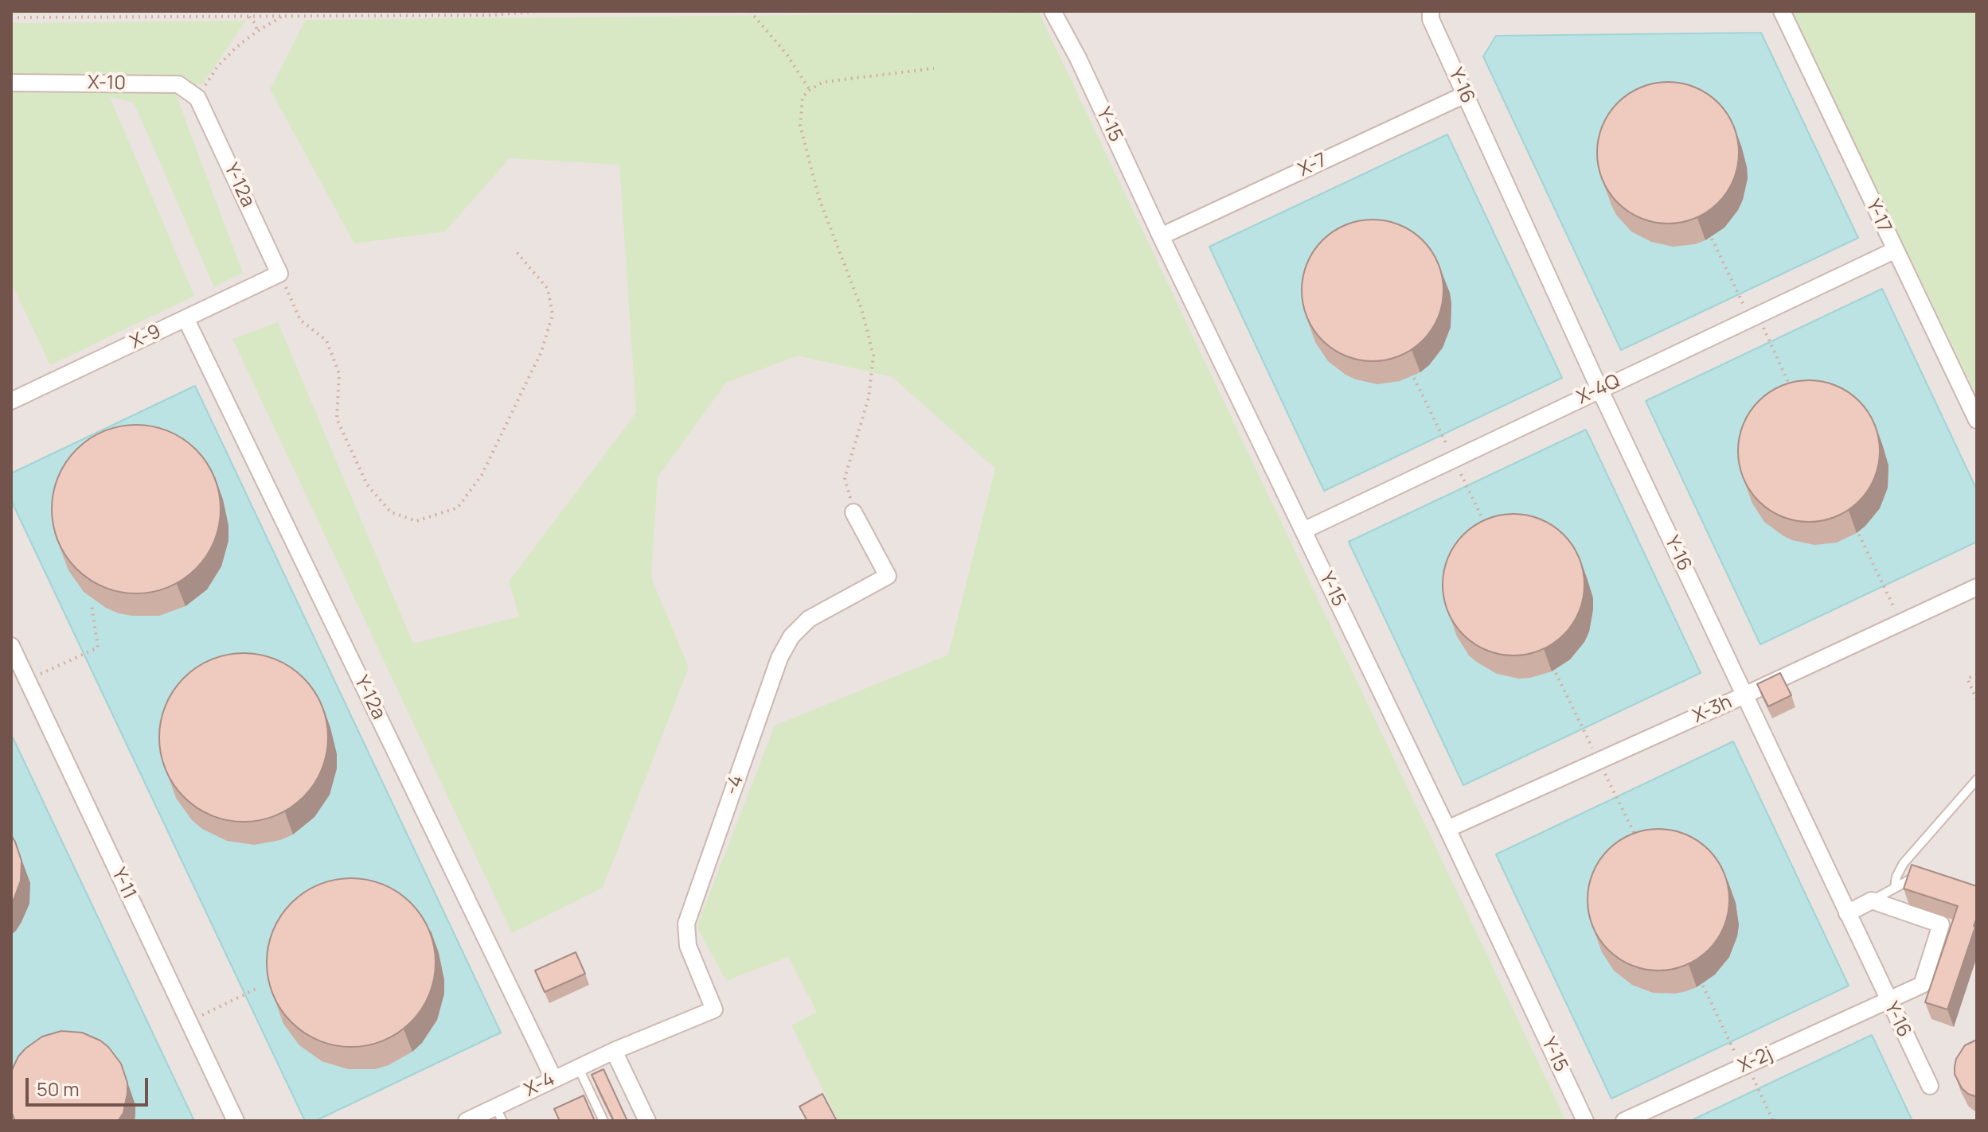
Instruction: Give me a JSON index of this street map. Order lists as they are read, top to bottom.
{
  "streets": {
    "street": [
      "X-10",
      "Y-16",
      "Y-15",
      "X-7",
      "Y-12a",
      "Y-17",
      "X-9",
      "X-4Q",
      "X-3h",
      "-4",
      "Y-11",
      "X-2j",
      "X-4"
    ]
  },
  "crossings": [
    ["X-10", "Y-12a"],
    ["Y-16", "X-7"],
    ["Y-16", "X-4Q"],
    ["Y-16", "X-3h"],
    ["Y-16", "X-2j"],
    ["Y-15", "X-7"],
    ["Y-15", "X-4Q"],
    ["Y-15", "X-3h"],
    ["Y-12a", "X-9"],
    ["Y-12a", "X-4"],
    ["Y-17", "X-4Q"],
    ["-4", "X-4"]
  ],
  "scale_bar": "50 m"
}
